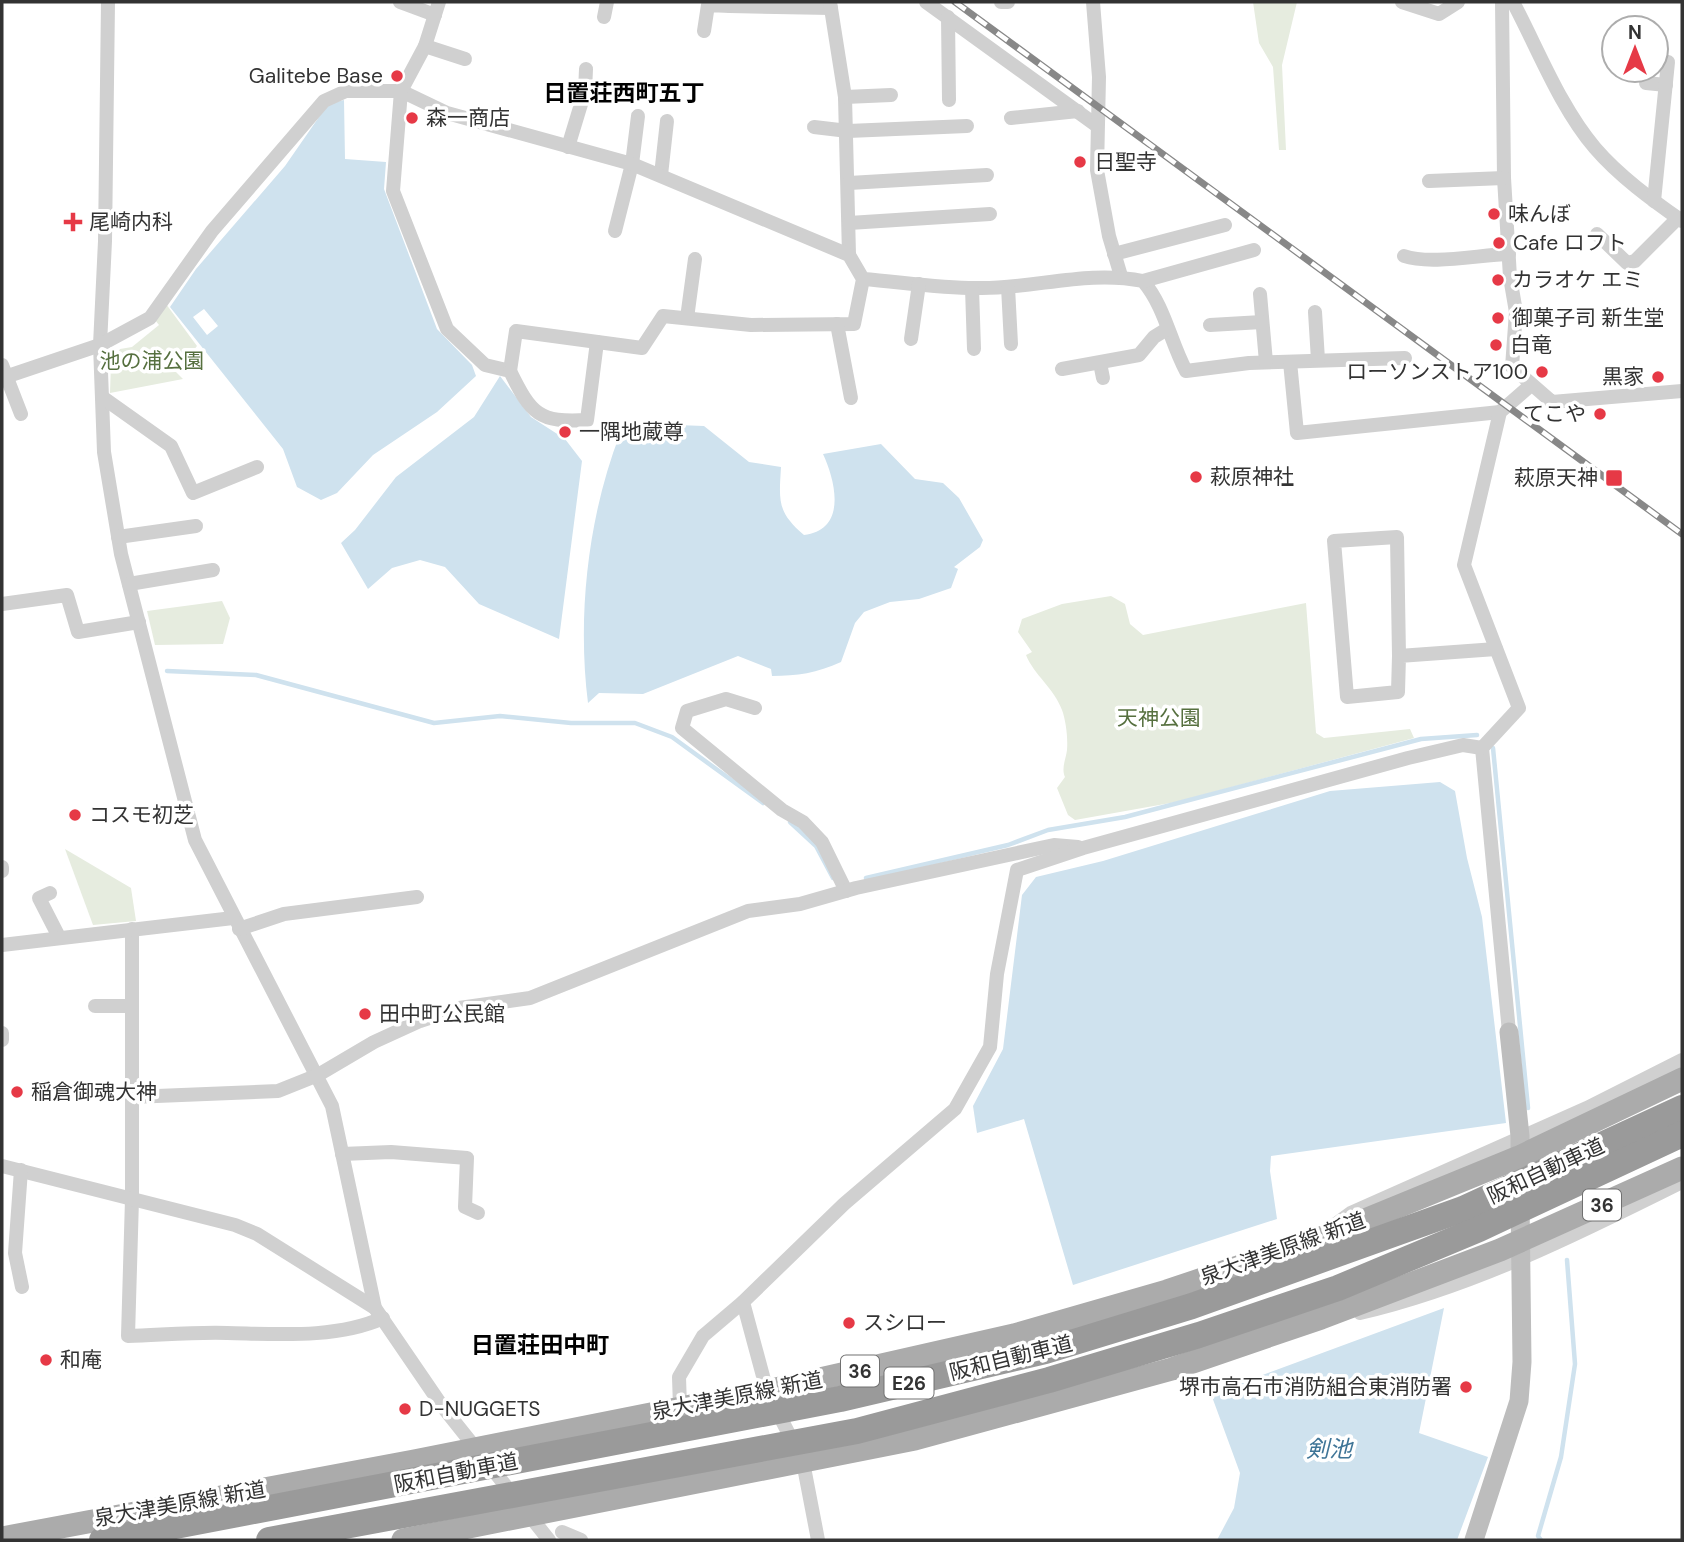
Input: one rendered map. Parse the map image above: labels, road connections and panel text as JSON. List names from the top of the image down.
{
  "streets": {
    "highway": ["阪和自動車道", "E26"],
    "main road": ["36", "泉大津美原線 新道"]
  },
  "districts": ["日置荘西町五丁", "日置荘田中町"],
  "water": ["剣池"],
  "parks": ["池の浦公園", "天神公園"],
  "places": {
    "other": [
      "Galitebe Base",
      "森一商店",
      "日聖寺",
      "味んぼ",
      "Cafe ロフト",
      "カラオケ エミ",
      "御菓子司 新生堂",
      "白竜",
      "ローソンストア100",
      "黒家",
      "てこや",
      "一隅地蔵尊",
      "萩原神社",
      "コスモ初芝",
      "田中町公民館",
      "稲倉御魂大神",
      "スシロー",
      "和庵",
      "堺市高石市消防組合東消防署",
      "D-NUGGETS"
    ],
    "health": ["尾崎内科"],
    "transit": ["萩原天神"]
  },
  "north": "top"
}
